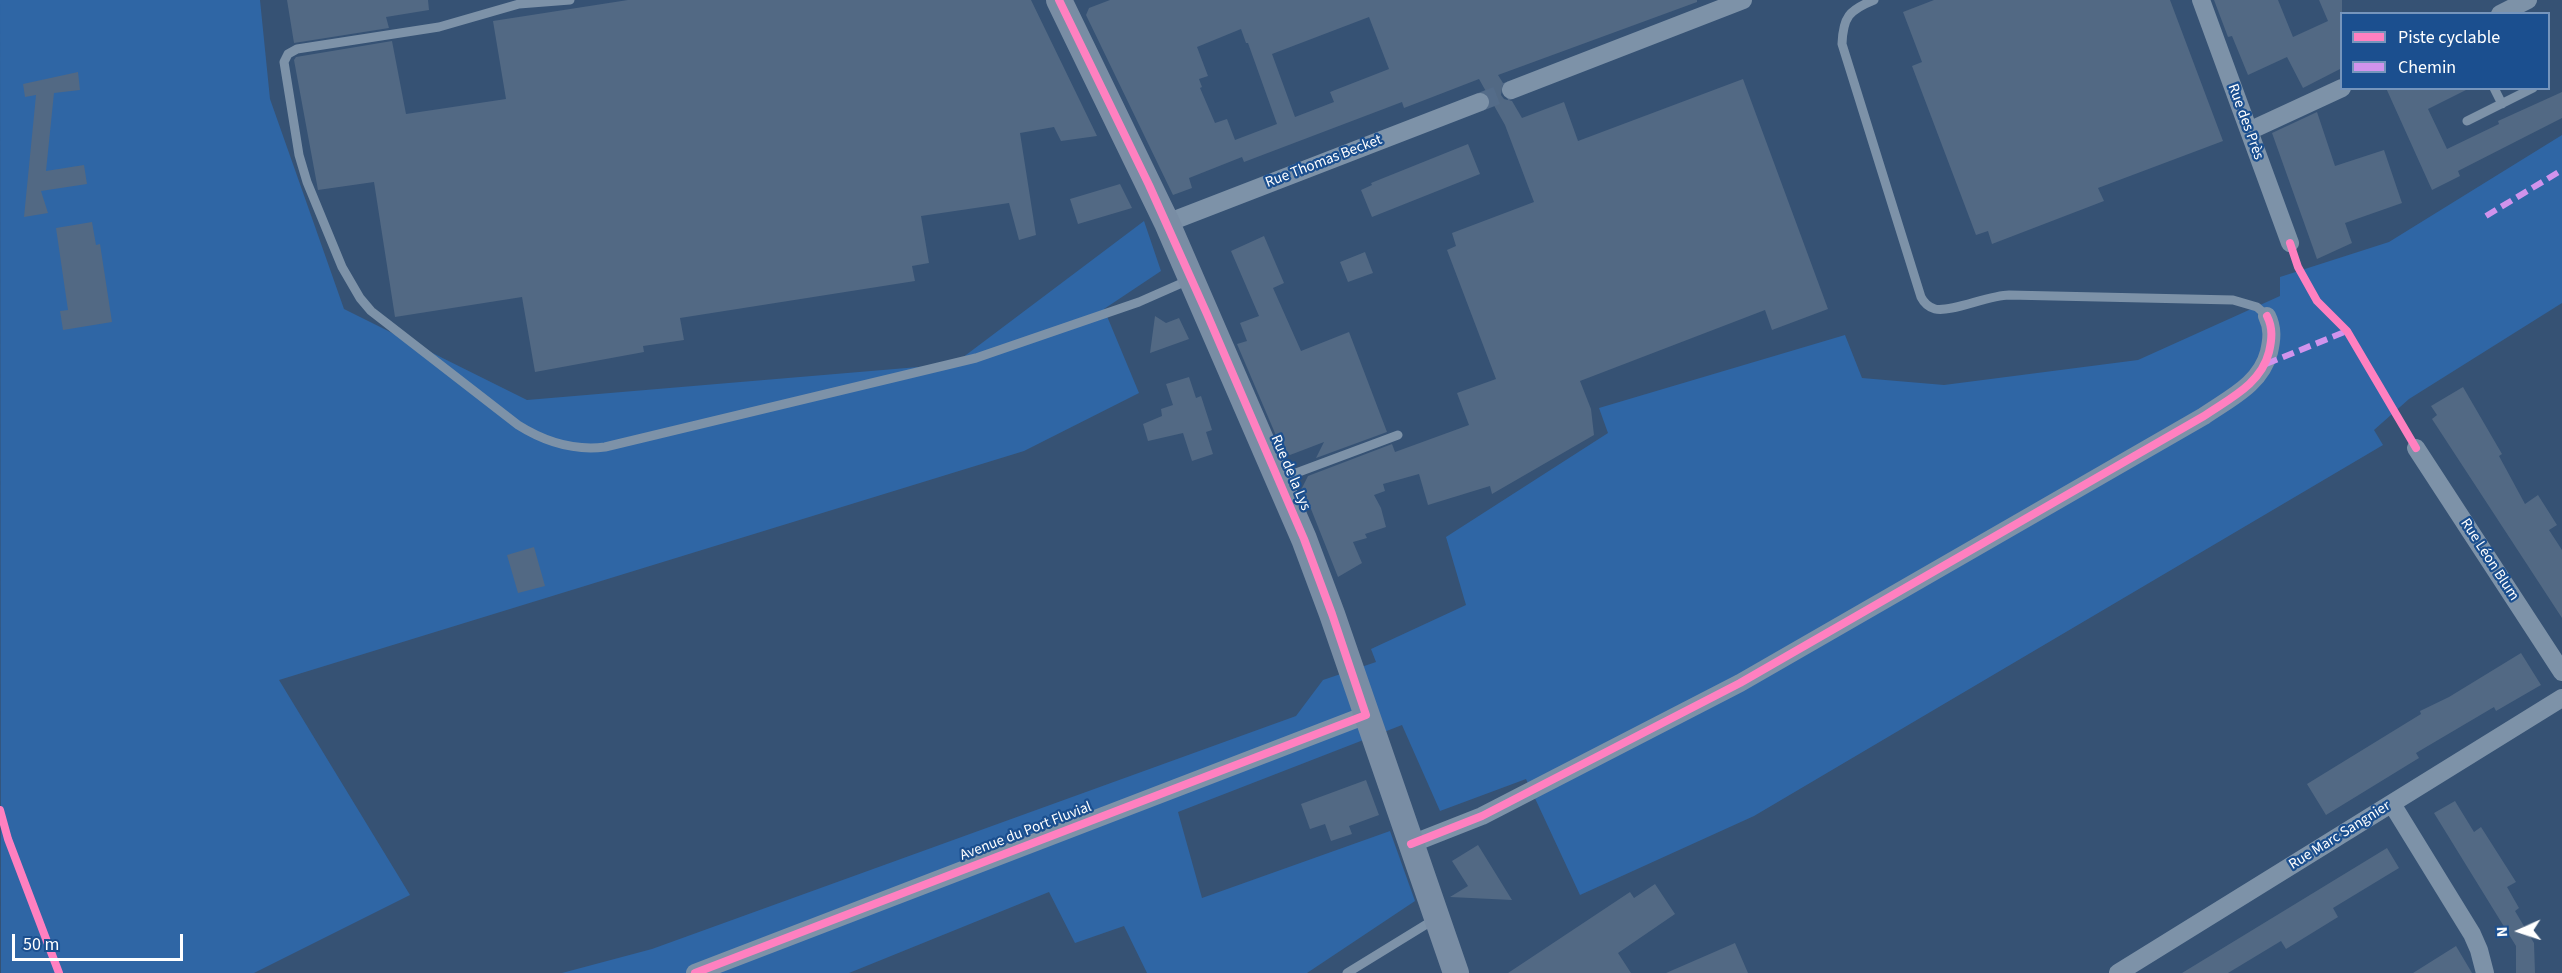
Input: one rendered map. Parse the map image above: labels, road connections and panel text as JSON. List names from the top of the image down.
{
  "streets": {
    "main road": ["Rue de la Lys"],
    "street": [
      "Rue des Près",
      "Rue Thomas Becket",
      "Rue Léon Blum",
      "Avenue du Port Fluvial",
      "Rue Marc Sangnier"
    ]
  },
  "crossings": [
    ["Rue Thomas Becket", "Rue de la Lys"],
    ["Rue de la Lys", "Avenue du Port Fluvial"]
  ],
  "legend": ["Piste cyclable", "Chemin"],
  "scale_bar": "50 m",
  "north": "left"
}
